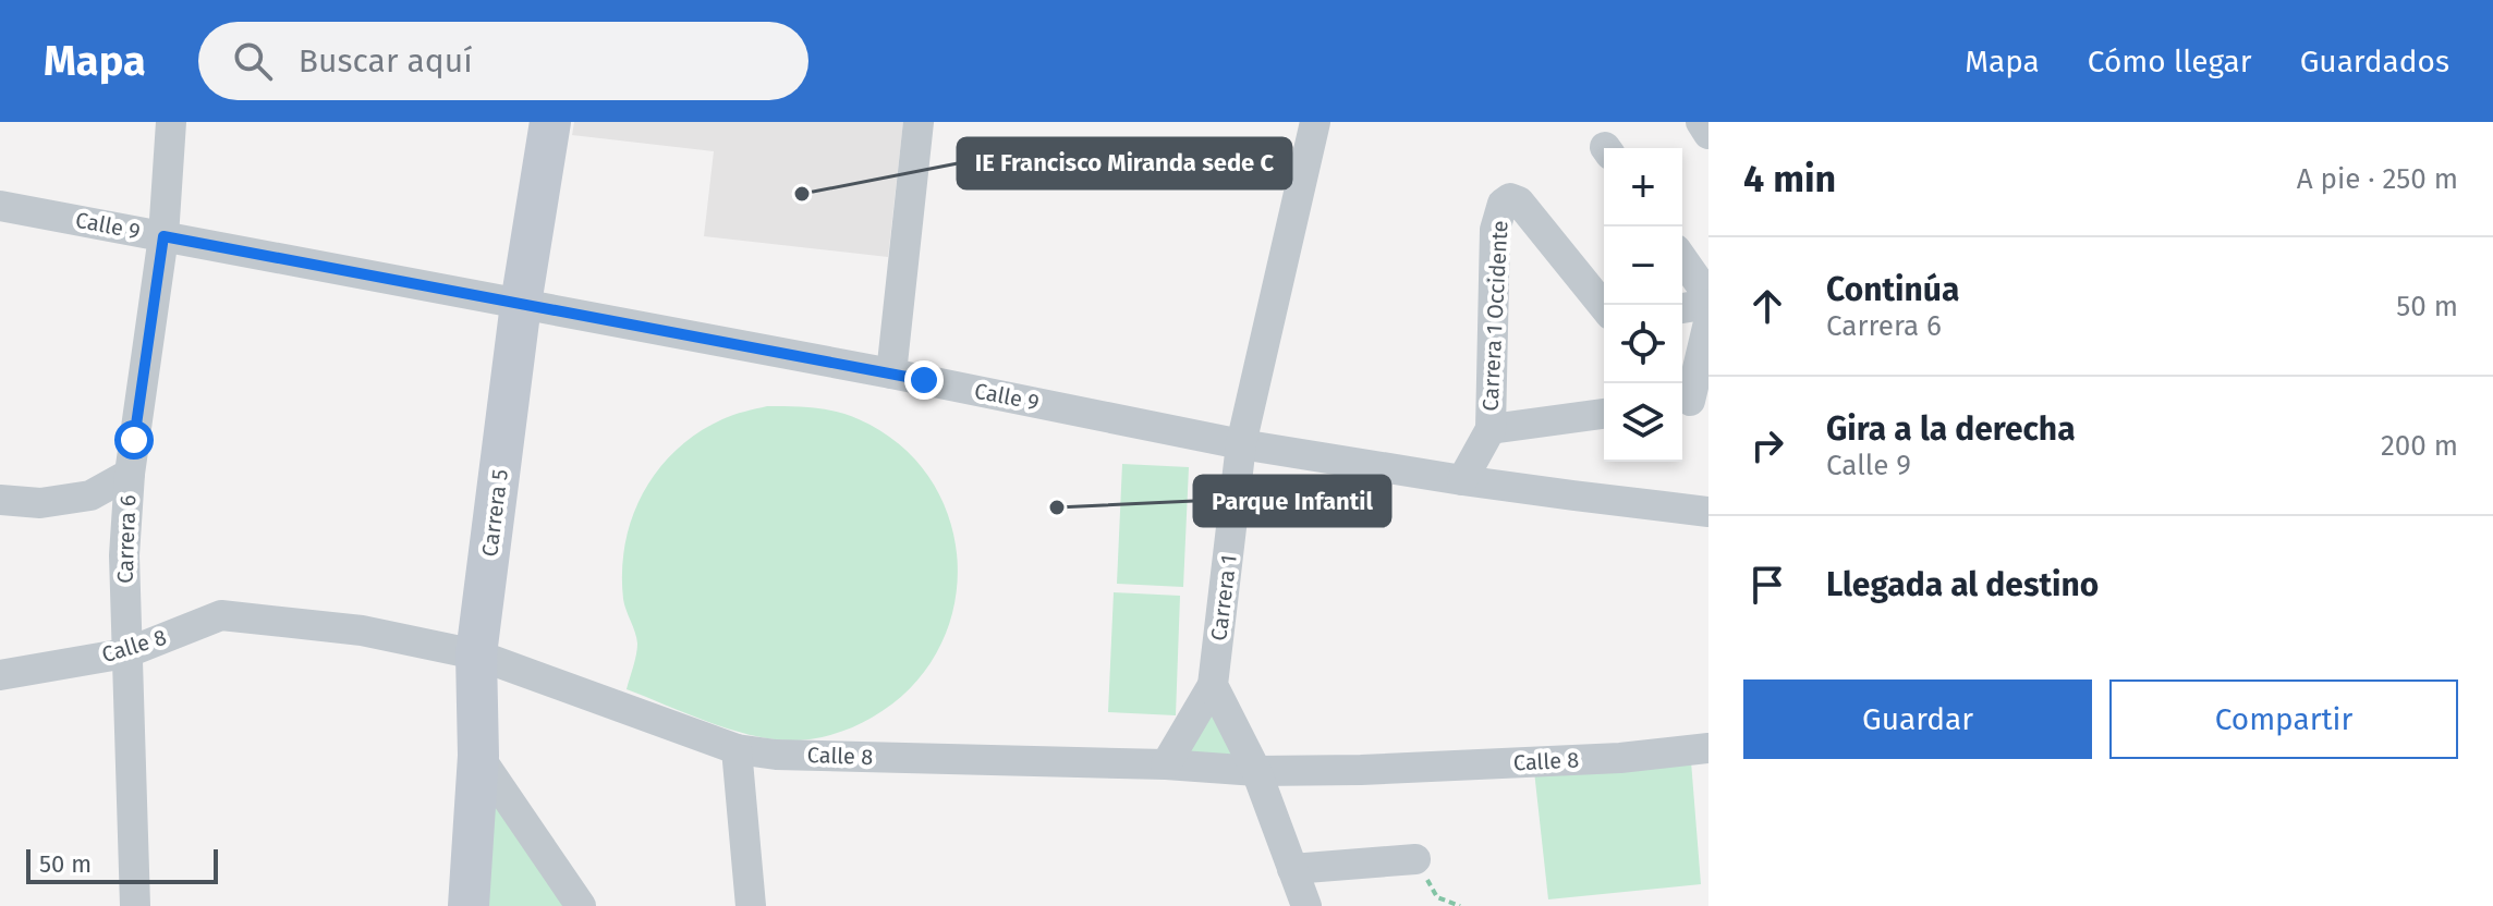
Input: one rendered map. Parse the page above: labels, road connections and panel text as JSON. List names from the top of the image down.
{
  "streets": {
    "street": [
      "Calle 9",
      "Carrera 1 Occidente",
      "Carrera 5",
      "Carrera 6",
      "Carrera 1",
      "Calle 8"
    ]
  },
  "crossings": [
    ["Calle 9", "Carrera 1 Occidente"],
    ["Calle 9", "Carrera 5"],
    ["Calle 9", "Carrera 6"],
    ["Calle 9", "Carrera 1"],
    ["Carrera 5", "Calle 8"],
    ["Carrera 6", "Calle 8"]
  ],
  "places": ["IE Francisco Miranda sede C", "Parque Infantil"],
  "scale_bar": "50 m",
  "page": {
    "header": "Mapa",
    "search": "Buscar aquí",
    "nav": ["Mapa", "Cómo llegar", "Guardados"],
    "heading": ["4 min", "A pie · 250 m"],
    "map_buttons": ["+", "−"],
    "list": [
      ["Continúa", "Carrera 6", "50 m"],
      ["Gira a la derecha", "Calle 9", "200 m"],
      "Llegada al destino"
    ],
    "buttons": ["Guardar", "Compartir"],
    "scale": "50 m"
  }
}
